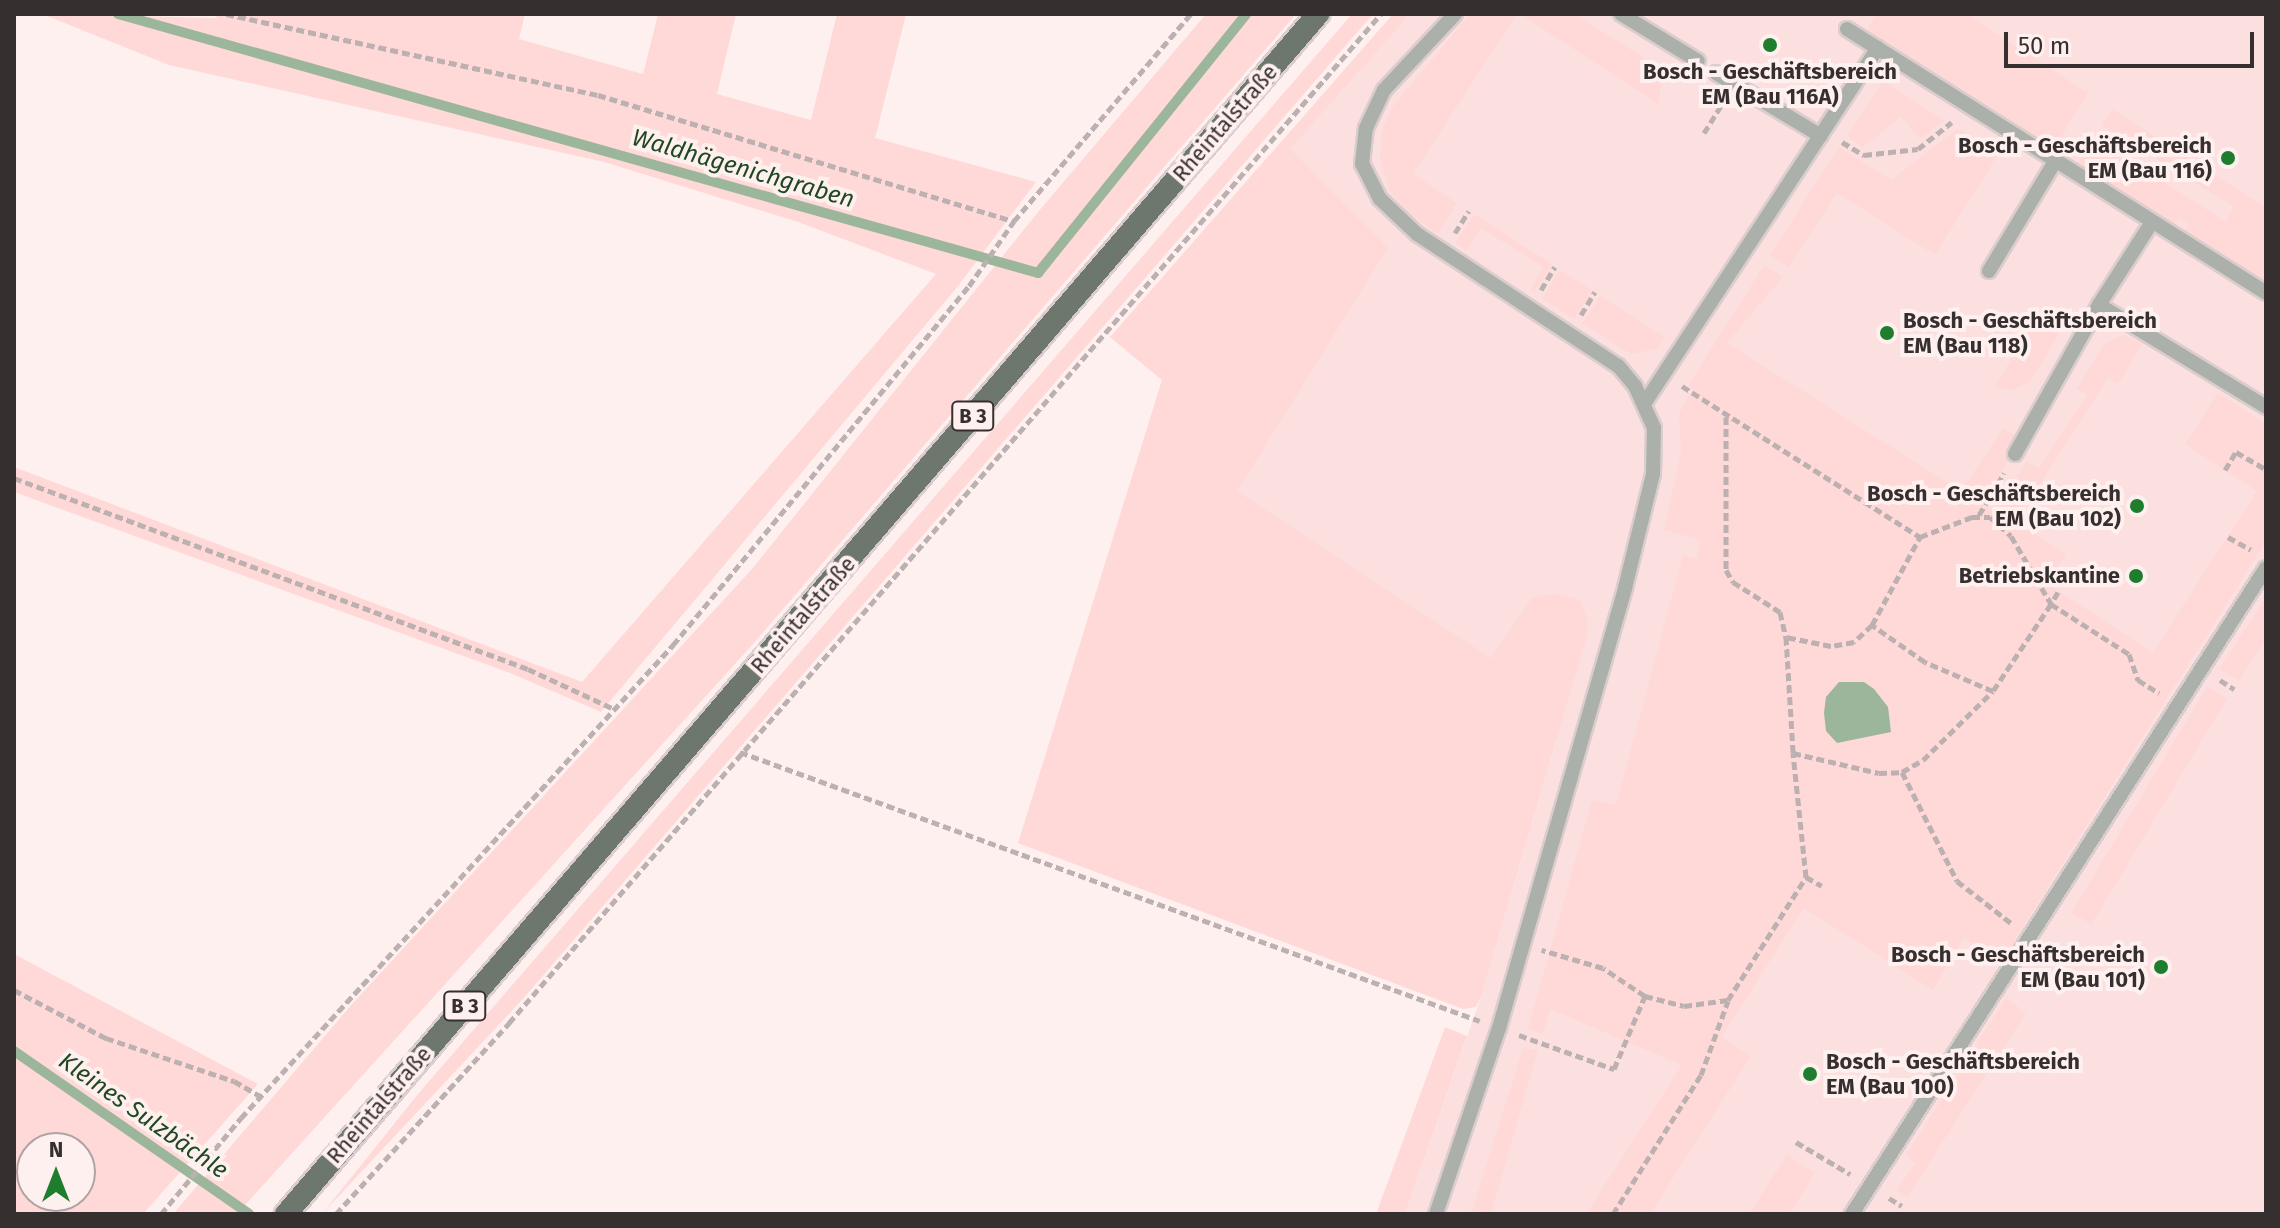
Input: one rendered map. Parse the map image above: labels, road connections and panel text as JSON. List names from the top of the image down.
{
  "streets": {
    "main road": ["Rheintalstraße", "B 3"]
  },
  "water": ["Waldhägenichgraben", "Kleines Sulzbächle"],
  "places": [
    "Bosch - Geschäftsbereich EM (Bau 116A)",
    "Bosch - Geschäftsbereich EM (Bau 116)",
    "Bosch - Geschäftsbereich EM (Bau 118)",
    "Bosch - Geschäftsbereich EM (Bau 102)",
    "Betriebskantine",
    "Bosch - Geschäftsbereich EM (Bau 101)",
    "Bosch - Geschäftsbereich EM (Bau 100)"
  ],
  "scale_bar": "50 m",
  "north": "top"
}
